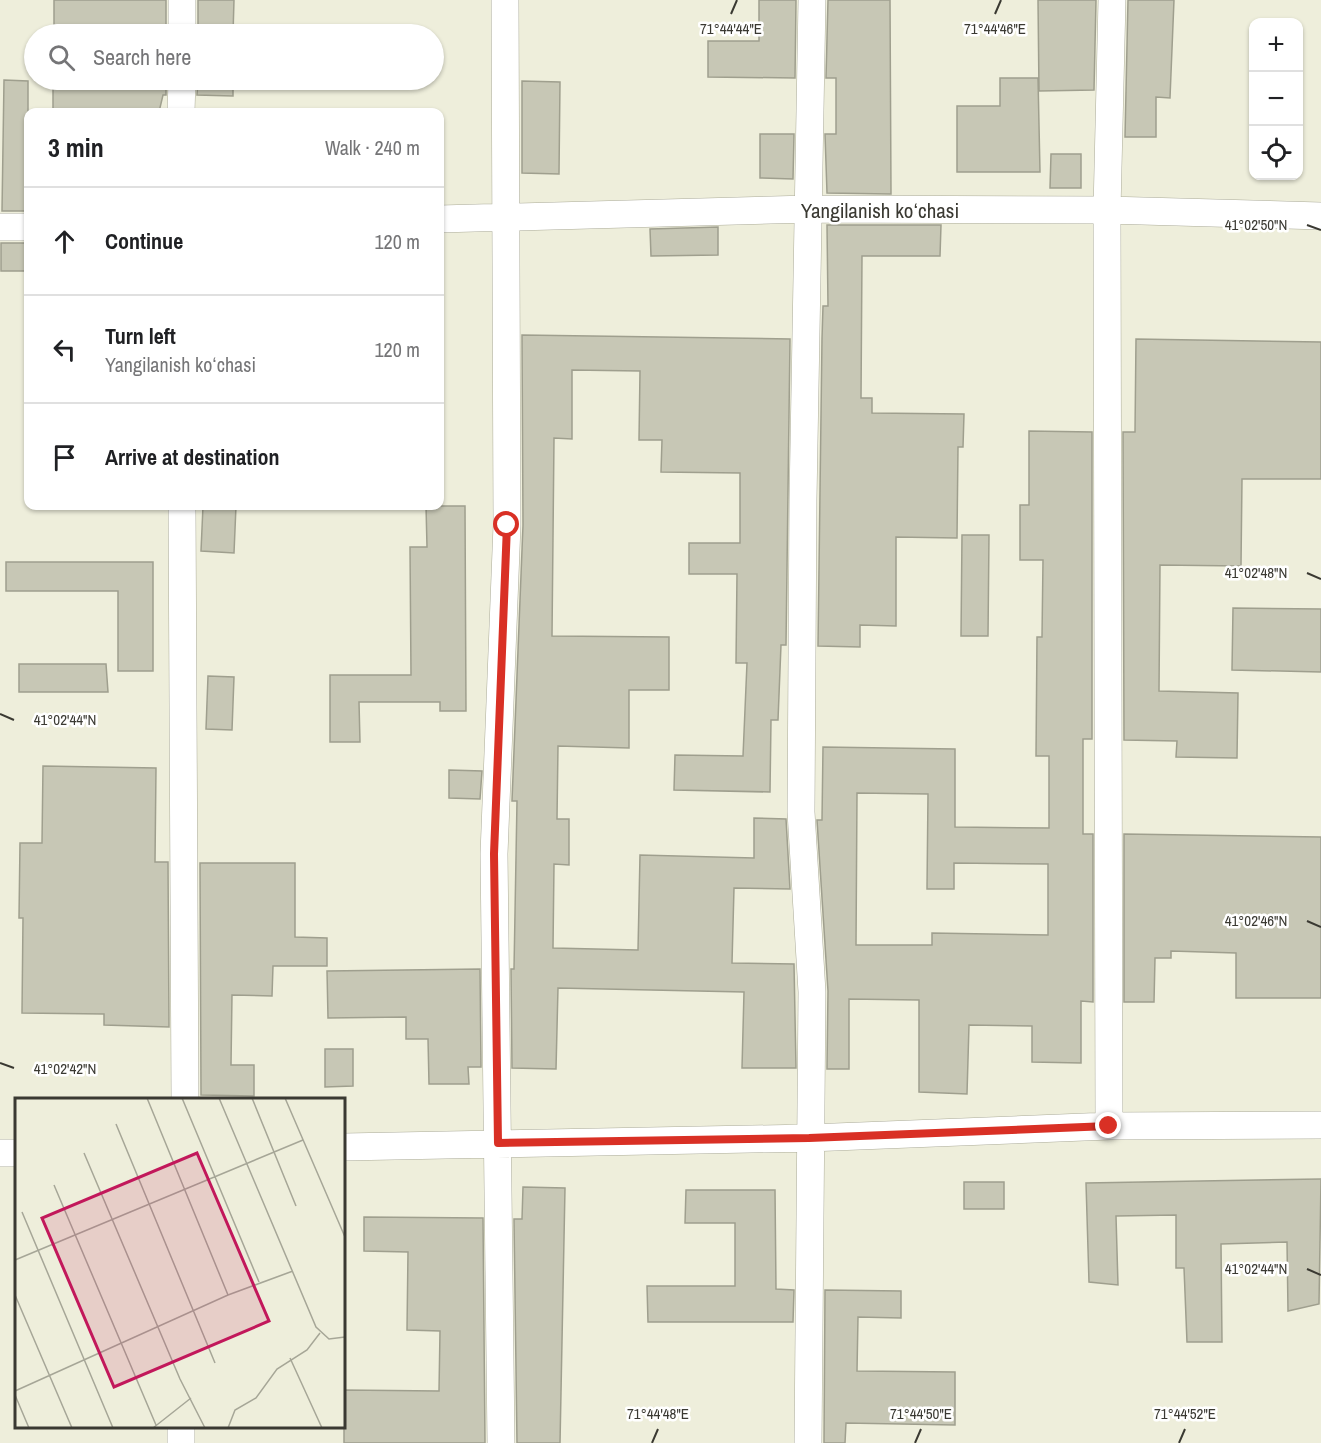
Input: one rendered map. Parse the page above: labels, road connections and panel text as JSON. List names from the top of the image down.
{
  "streets": {
    "street": ["Yangilanish koʻchasi"]
  },
  "page": {
    "map_buttons": ["+", "−"],
    "search": "Search here",
    "heading": ["3 min", "Walk · 240 m"],
    "list": [
      ["Continue", "120 m"],
      ["Turn left", "Yangilanish koʻchasi", "120 m"],
      "Arrive at destination"
    ]
  },
  "coordinates": [
    "71°44'44\"E",
    "71°44'46\"E",
    "41°02'50\"N",
    "41°02'48\"N",
    "41°02'44\"N",
    "41°02'46\"N",
    "41°02'42\"N",
    "71°44'48\"E",
    "71°44'50\"E",
    "71°44'52\"E"
  ]
}
